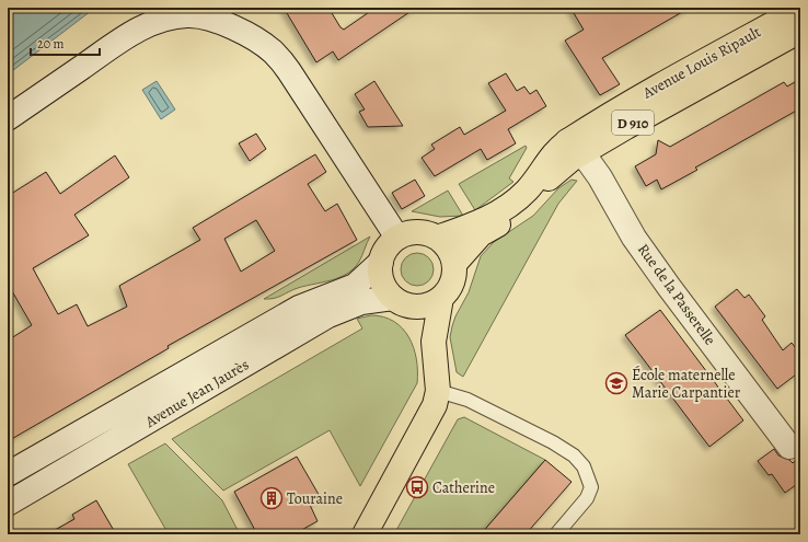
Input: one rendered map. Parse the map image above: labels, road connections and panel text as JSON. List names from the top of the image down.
{
  "streets": {
    "main road": ["Avenue Louis Ripault", "D 910"],
    "street": ["Rue de la Passerelle", "Avenue Jean Jaurès"]
  },
  "crossings": [
    ["Avenue Louis Ripault", "Rue de la Passerelle"],
    ["Avenue Louis Ripault", "Avenue Jean Jaurès"]
  ],
  "places": {
    "school or university": ["École maternelle Marie Carpantier"],
    "bus stop": ["Catherine"],
    "building": ["Touraine"]
  },
  "scale_bar": "20 m"
}
